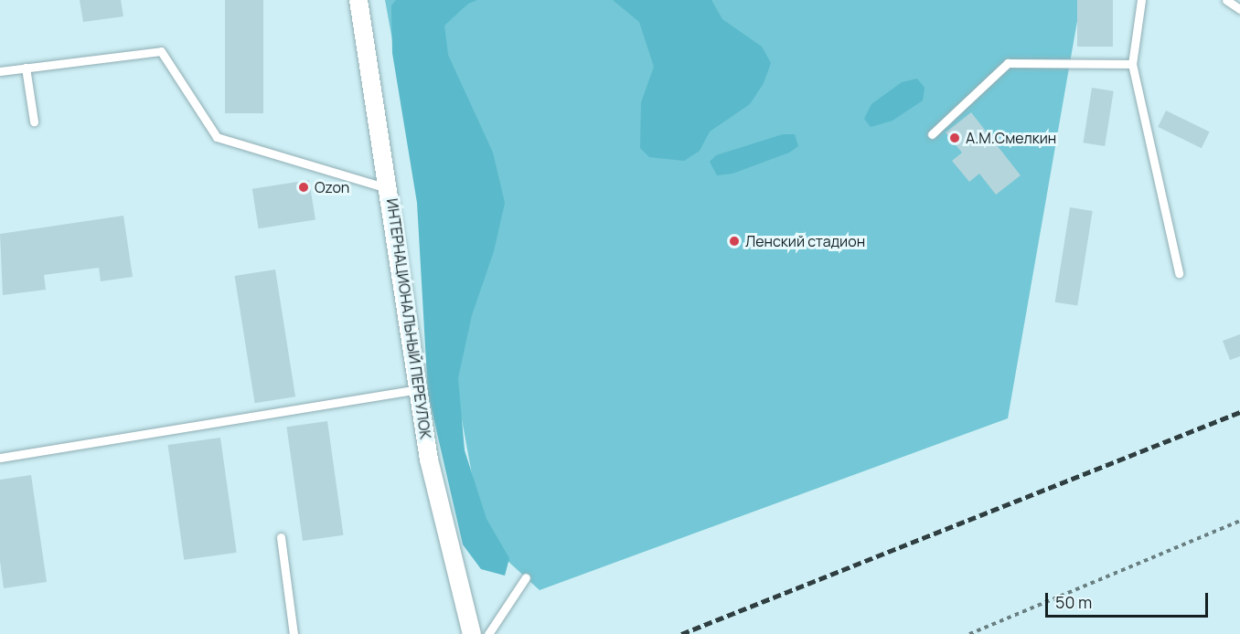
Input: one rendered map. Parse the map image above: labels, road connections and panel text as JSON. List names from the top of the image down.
{
  "streets": {
    "street": ["ИНТЕРНАЦИОНАЛЬНЫЙ ПЕРЕУЛОК"]
  },
  "places": ["А.М.Смелкин", "Ozon", "Ленский стадион"],
  "scale_bar": "50 m"
}
